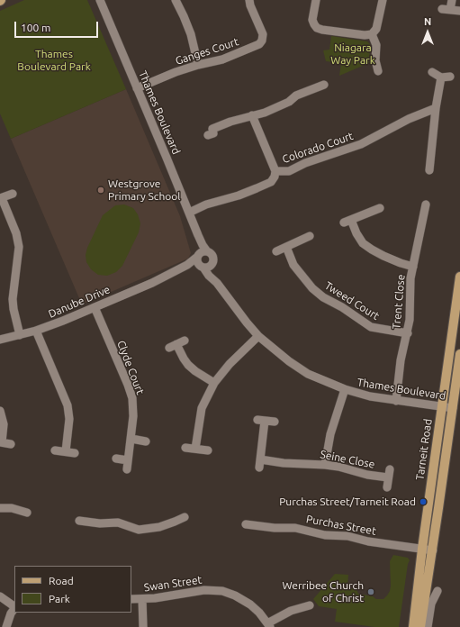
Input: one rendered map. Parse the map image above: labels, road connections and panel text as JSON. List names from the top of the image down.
{
  "streets": {
    "main road": ["Tarneit Road"],
    "street": [
      "Ganges Court",
      "Thames Boulevard",
      "Colorado Court",
      "Tweed Court",
      "Danube Drive",
      "Trent Close",
      "Clyde Court",
      "Seine Close",
      "Purchas Street",
      "Swan Street"
    ]
  },
  "crossings": [
    ["Ganges Court", "Thames Boulevard"],
    ["Thames Boulevard", "Colorado Court"],
    ["Thames Boulevard", "Danube Drive"],
    ["Thames Boulevard", "Trent Close"],
    ["Thames Boulevard", "Tarneit Road"],
    ["Tweed Court", "Trent Close"],
    ["Danube Drive", "Clyde Court"],
    ["Tarneit Road", "Purchas Street"]
  ],
  "parks": ["Niagara Way Park", "Thames Boulevard Park"],
  "places": ["Westgrove Primary School", "Purchas Street/Tarneit Road", "Werribee Church of Christ"],
  "legend": ["Road", "Park"],
  "scale_bar": "100 m",
  "north": "top"
}
